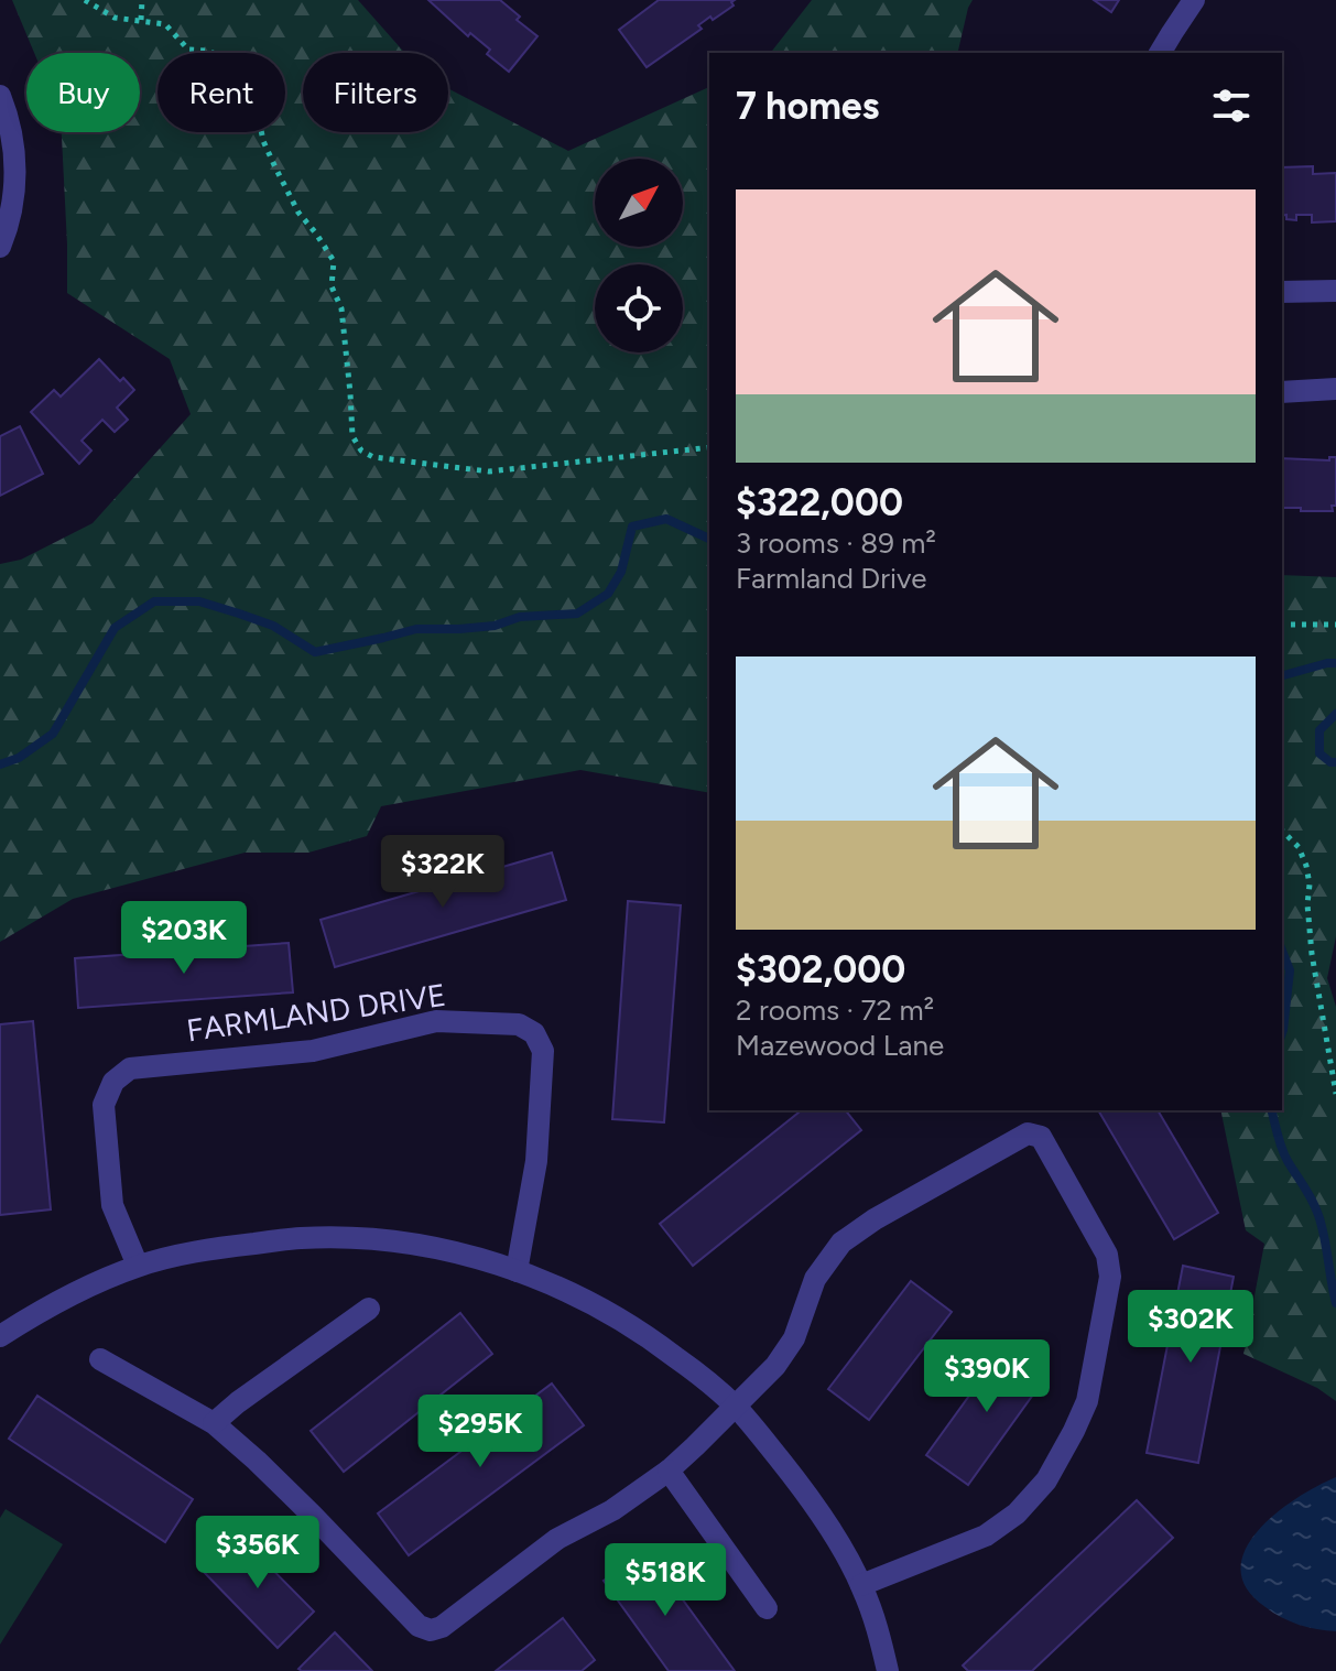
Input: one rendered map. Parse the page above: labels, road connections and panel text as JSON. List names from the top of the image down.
{
  "streets": {
    "street": ["FARMLAND DRIVE"]
  },
  "north": "top right",
  "page": {
    "chip": ["Buy", "Rent", "Filters"],
    "heading": "7 homes",
    "list": [
      {
        "name": "$322,000",
        "note": "3 rooms · 89 m² · Farmland Drive"
      },
      {
        "name": "$302,000",
        "note": "2 rooms · 72 m² · Mazewood Lane"
      }
    ],
    "price": [
      "$322K",
      "$203K",
      "$302K",
      "$390K",
      "$295K",
      "$356K",
      "$518K"
    ]
  }
}
